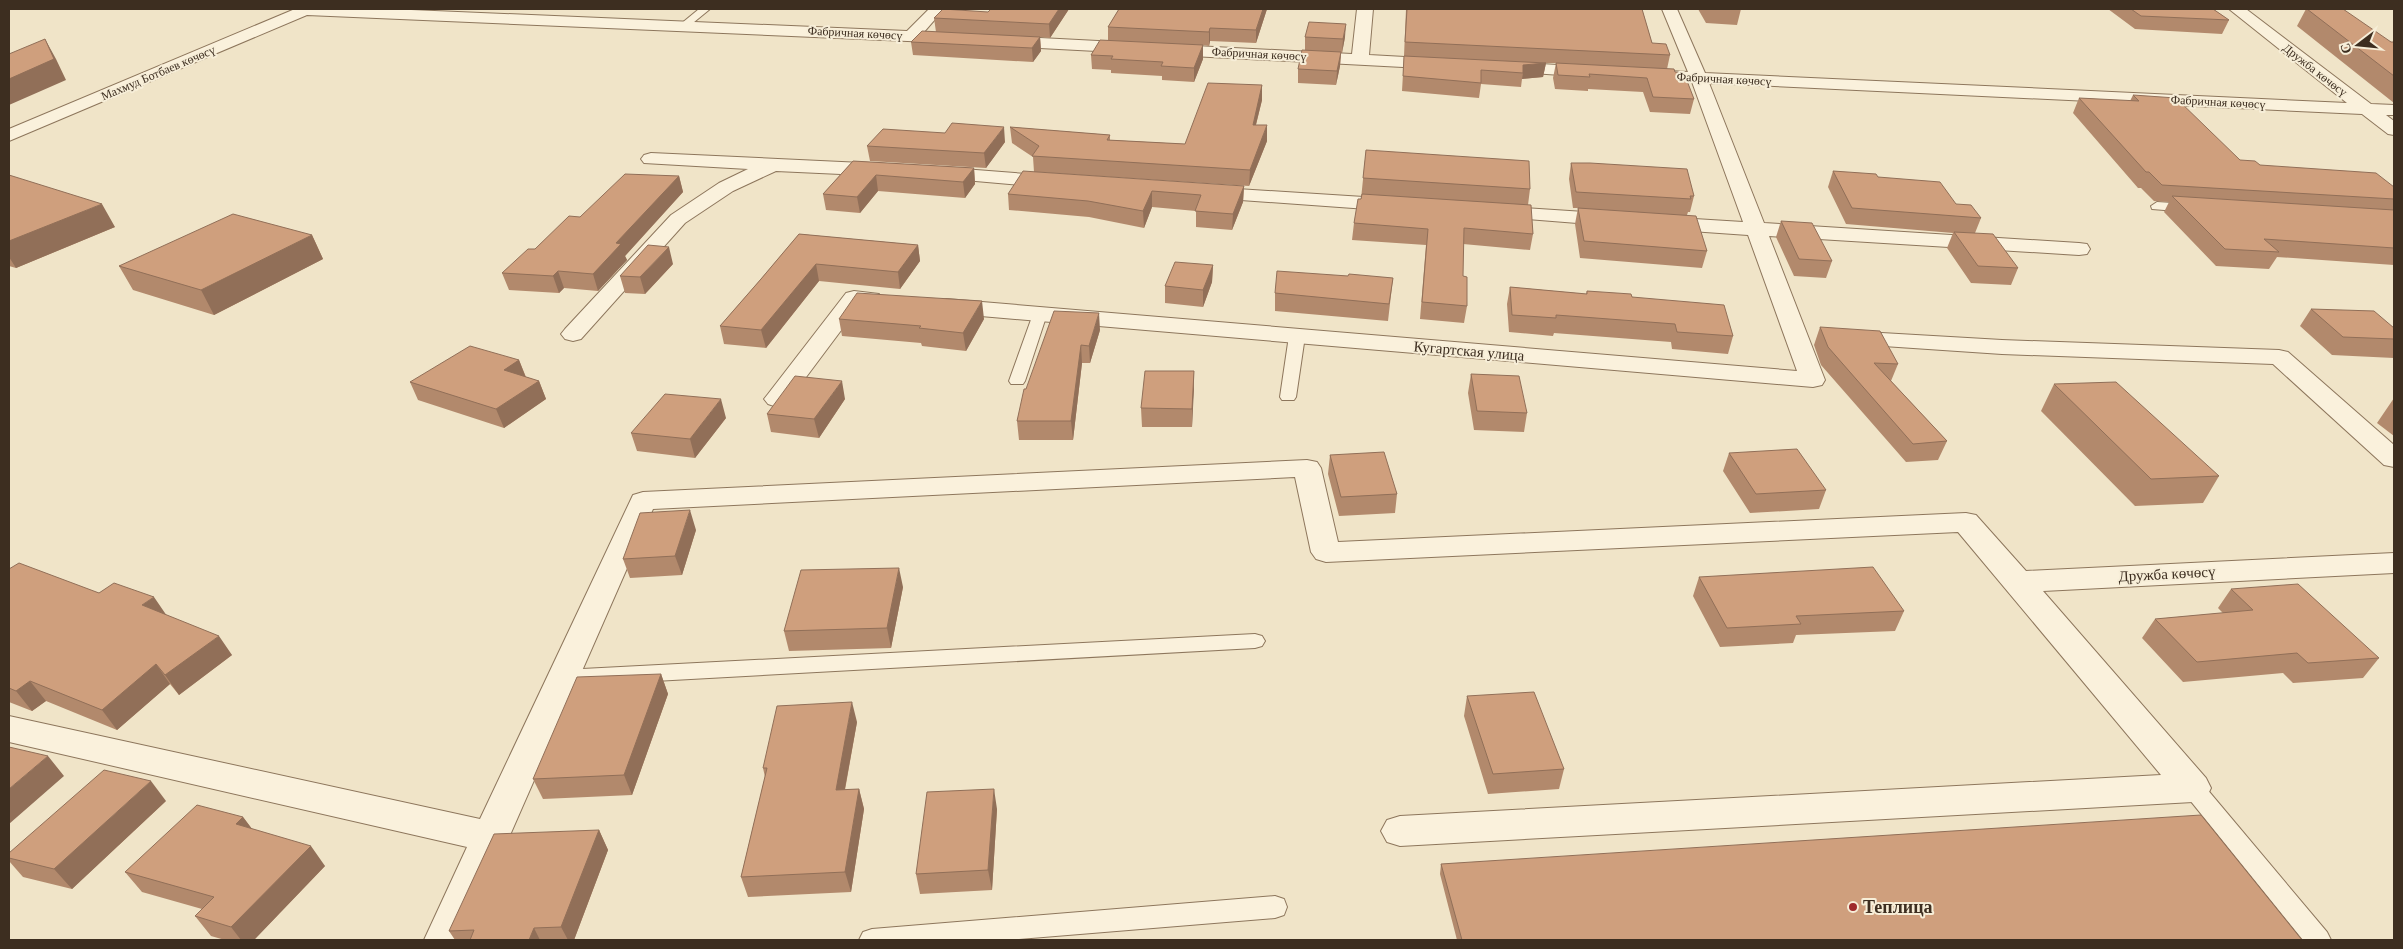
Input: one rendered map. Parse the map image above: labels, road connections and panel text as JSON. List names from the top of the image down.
{
  "streets": {
    "street": [
      "Фабричная көчөсү",
      "Дружба көчөсү",
      "Махмуд Ботбаев көчөсү",
      "Кугартская улица"
    ]
  },
  "crossings": [
    ["Фабричная көчөсү", "Дружба көчөсү"],
    ["Фабричная көчөсү", "Махмуд Ботбаев көчөсү"],
    ["Фабричная көчөсү", "Кугартская улица"]
  ],
  "places": ["Теплица"],
  "north": "left"
}
